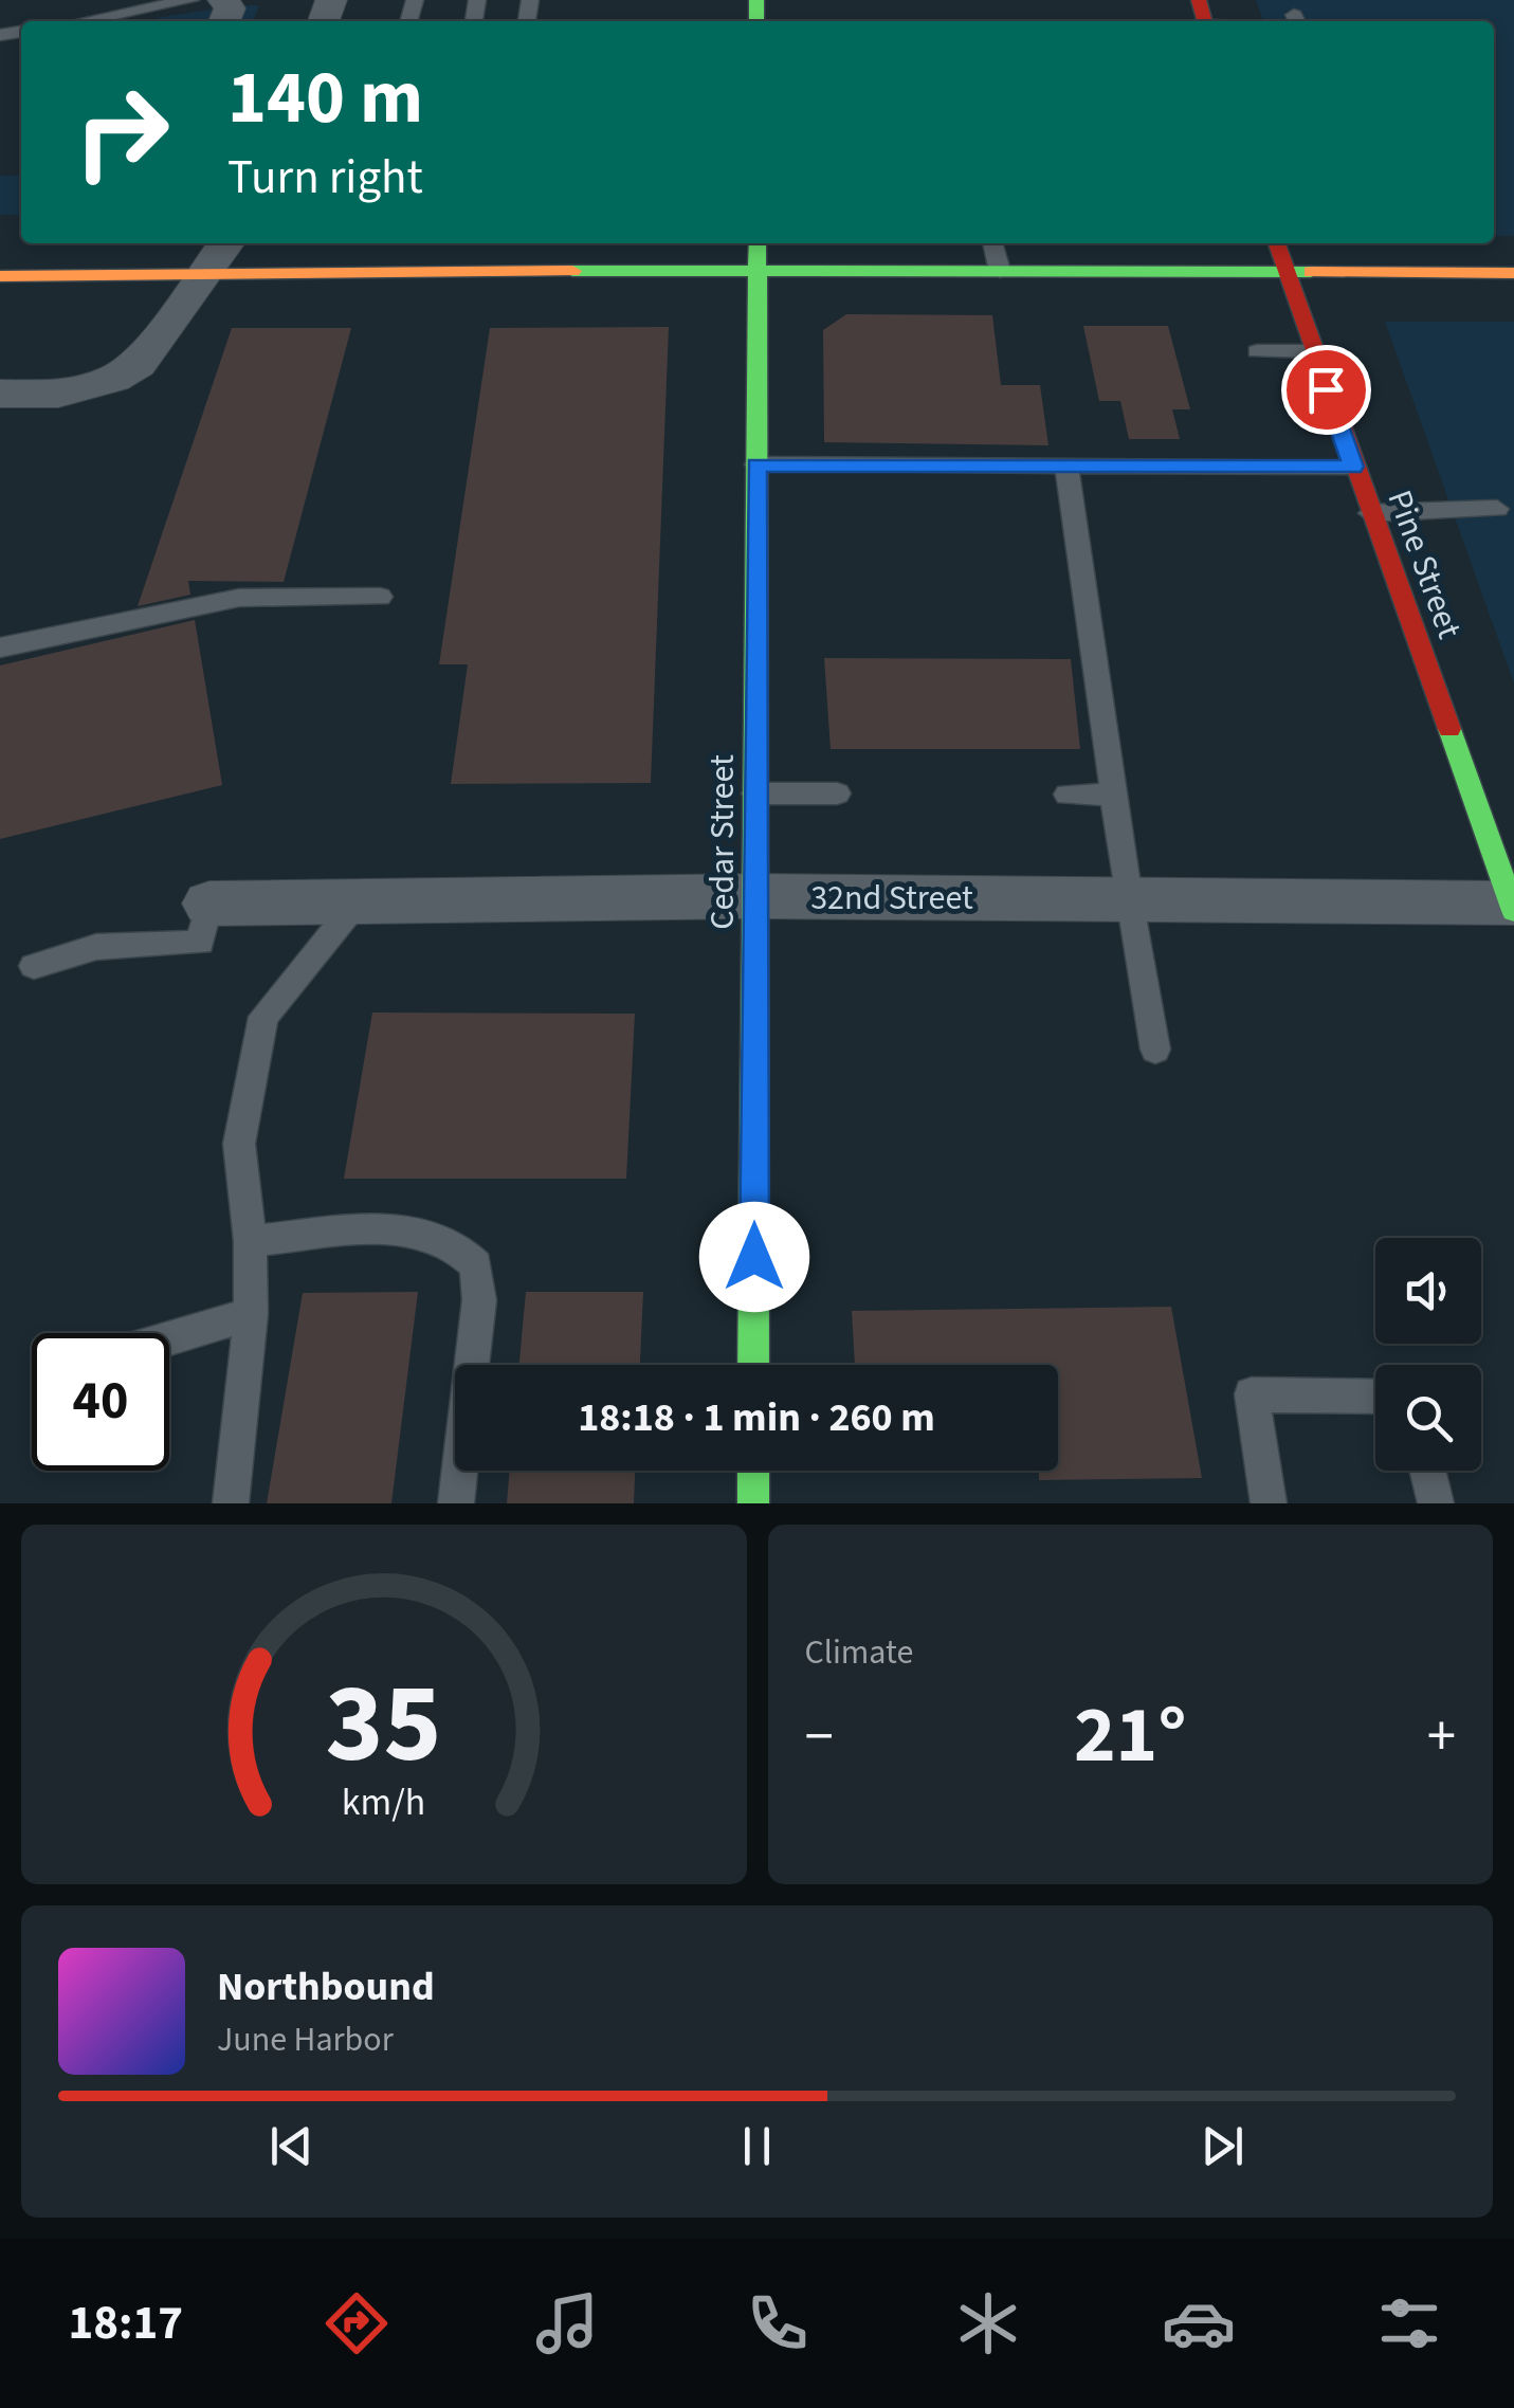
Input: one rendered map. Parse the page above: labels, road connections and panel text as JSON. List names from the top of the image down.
{
  "streets": {
    "street": ["Pine Street", "Cedar Street", "32nd Street"]
  },
  "crossings": [
    ["Pine Street", "32nd Street"],
    ["Cedar Street", "32nd Street"]
  ],
  "page": {
    "turn": ["140 m", "Turn right"],
    "limit": "40",
    "trip": "18:18 · 1 min · 260 m",
    "tile": "Climate",
    "heat": ["−", "21°", "+"],
    "song": ["Northbound", "June Harbor"],
    "tabs": "18:17",
    "gauge": ["35", "km/h"]
  }
}
